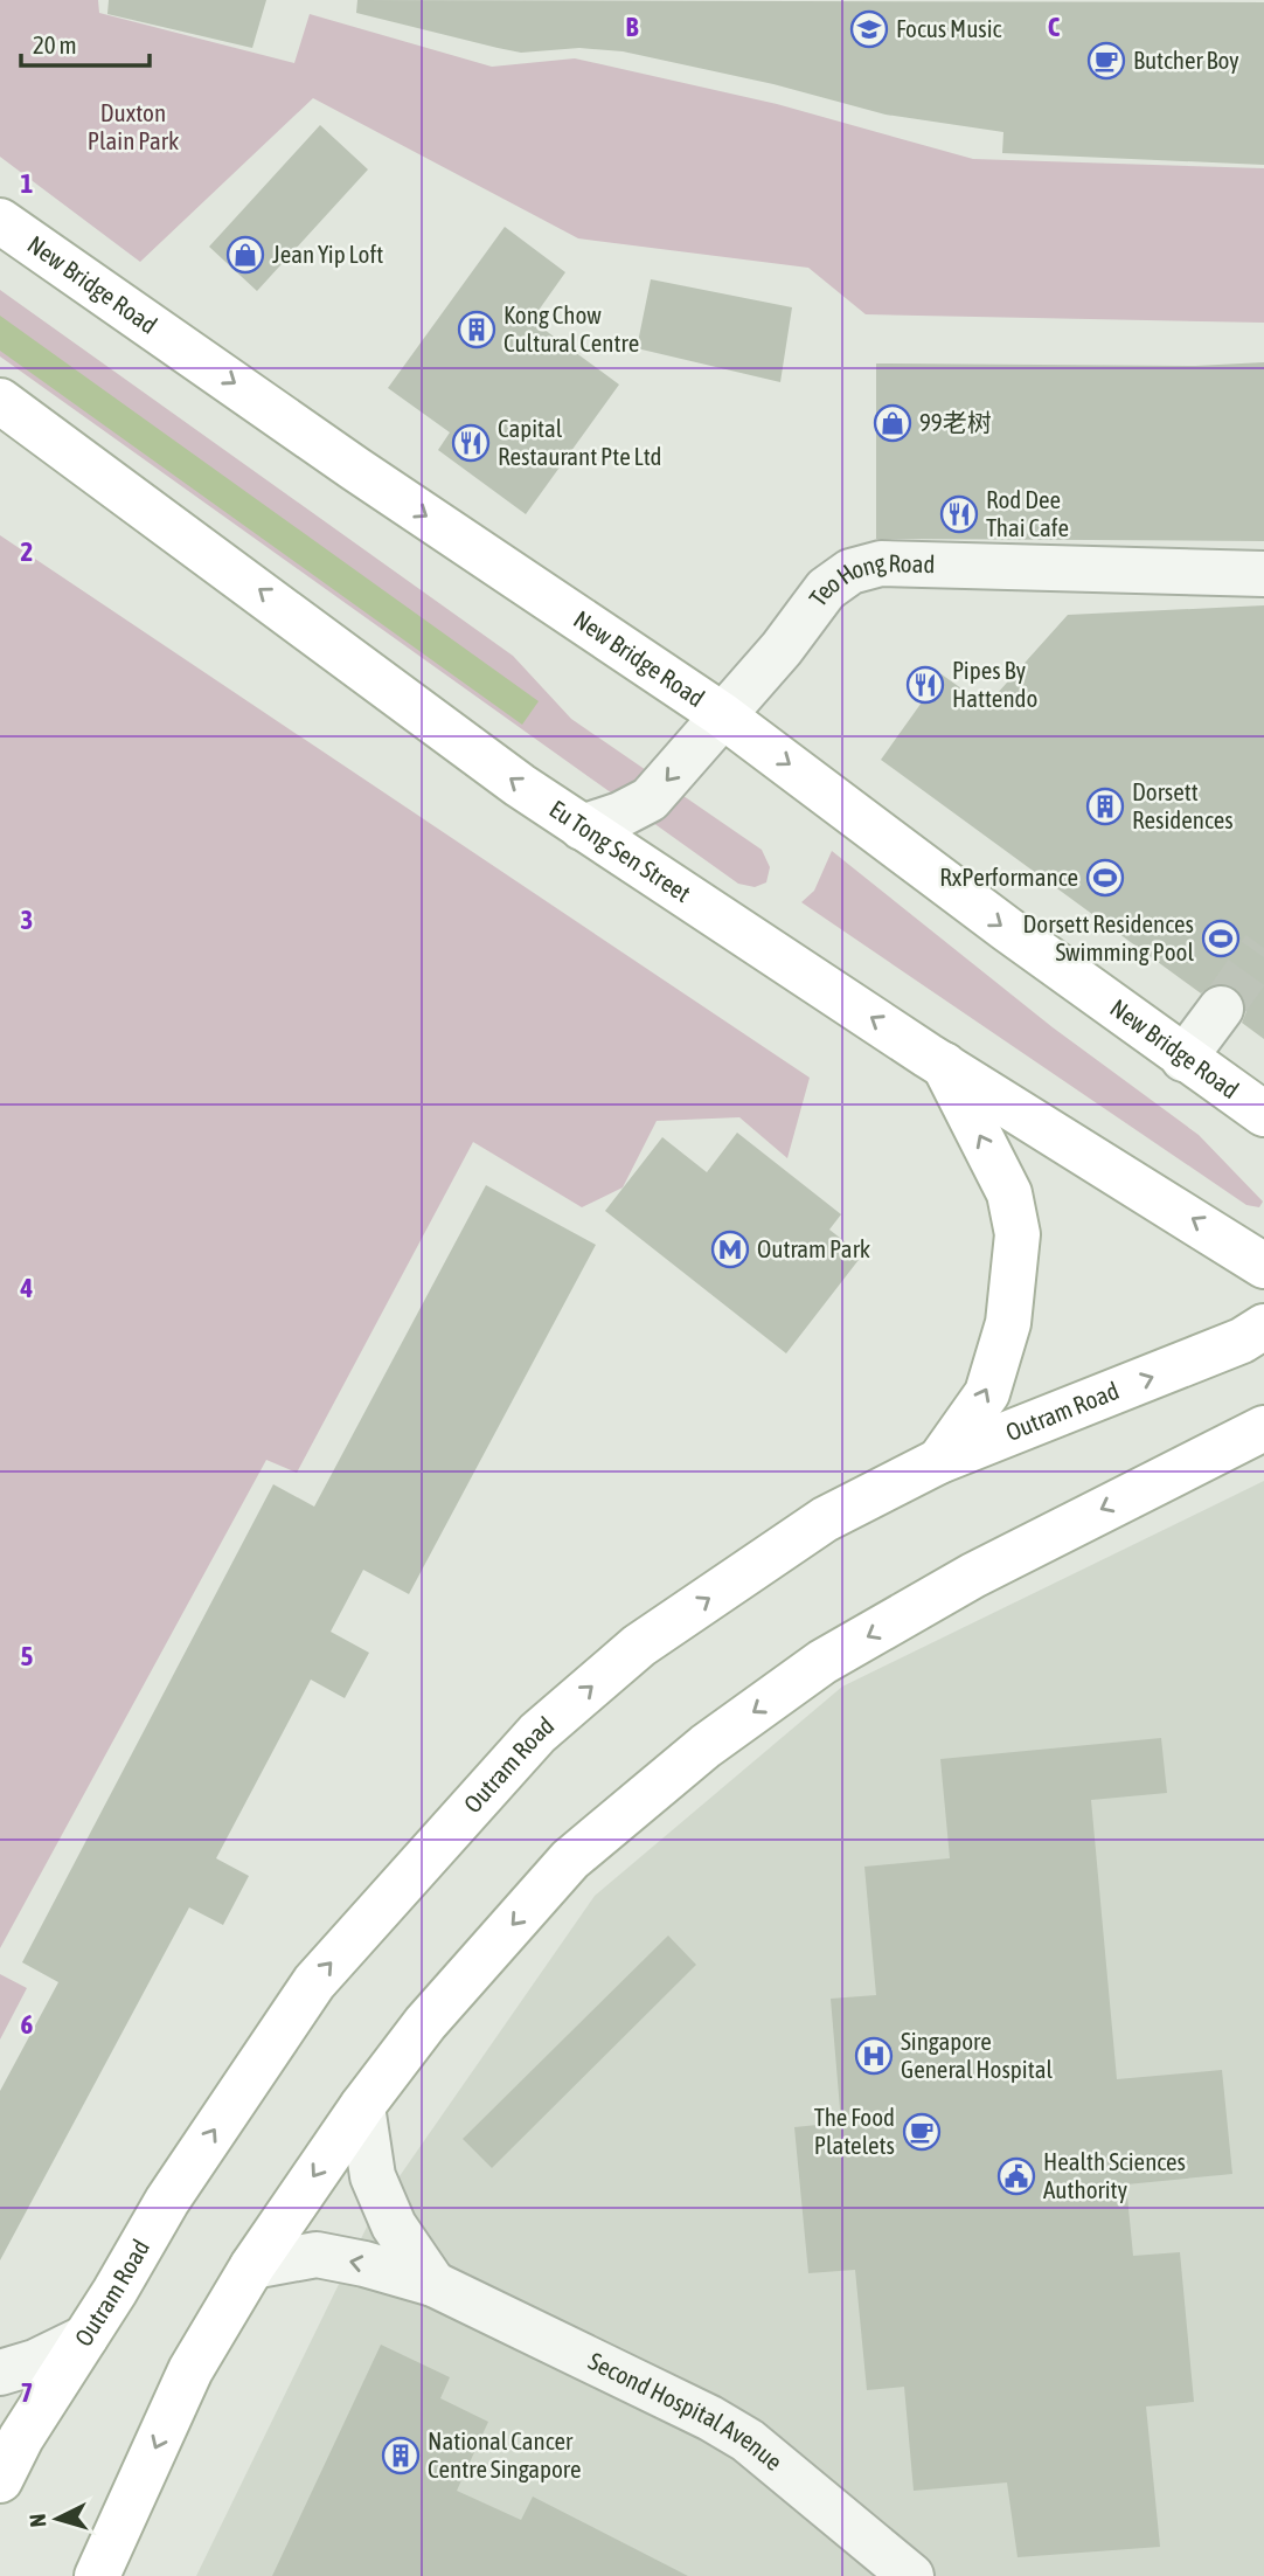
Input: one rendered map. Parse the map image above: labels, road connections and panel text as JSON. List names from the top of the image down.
{
  "streets": {
    "main road": ["New Bridge Road", "Eu Tong Sen Street", "Outram Road"],
    "street": ["Teo Hong Road", "Second Hospital Avenue"]
  },
  "crossings": [
    ["New Bridge Road", "Teo Hong Road"],
    ["Teo Hong Road", "Eu Tong Sen Street"]
  ],
  "one_way": ["New Bridge Road", "Eu Tong Sen Street"],
  "parks": ["Duxton Plain Park"],
  "places": {
    "school or university": ["Focus Music"],
    "cafe": ["Butcher Boy", "The Food Platelets"],
    "shop": ["Jean Yip Loft", "99老树"],
    "building": ["Kong Chow Cultural Centre", "Dorsett Residences", "National Cancer Centre Singapore"],
    "restaurant": ["Capital Restaurant Pte Ltd", "Rod Dee Thai Cafe", "Pipes By Hattendo"],
    "sports": ["RxPerformance", "Dorsett Residences Swimming Pool"],
    "metro station": ["Outram Park"],
    "hospital": ["Singapore General Hospital"],
    "public building": ["Health Sciences Authority"]
  },
  "scale_bar": "20 m",
  "north": "left",
  "grid": {
    "columns": ["B", "C"],
    "rows": [
      "1",
      "2",
      "3",
      "4",
      "5",
      "6",
      "7"
    ]
  }
}
